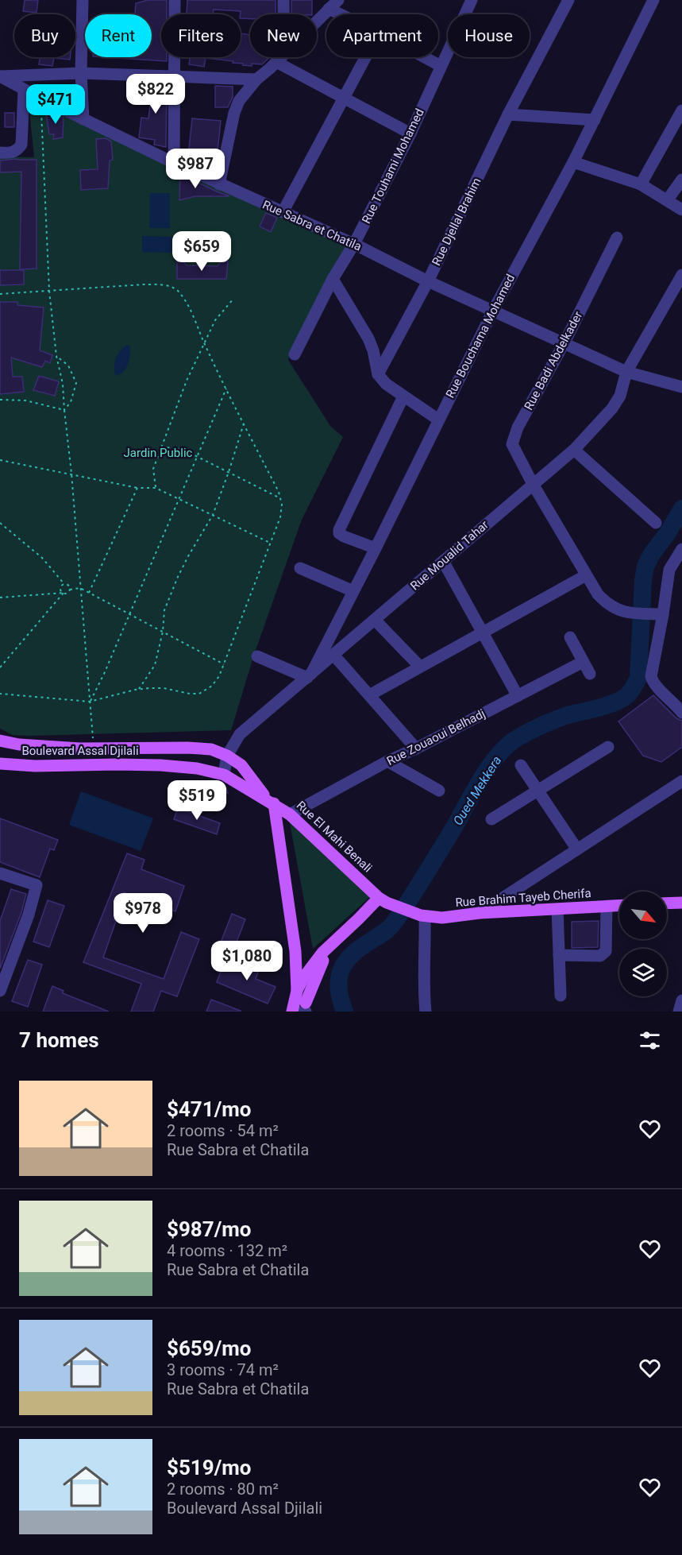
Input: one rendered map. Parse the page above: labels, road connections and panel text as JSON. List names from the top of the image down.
{
  "streets": {
    "main road": ["Boulevard Assal Djilali", "Rue El Mahi Benali", "Rue Brahim Tayeb Cherifa"],
    "street": [
      "Rue Touhami Mohamed",
      "Rue Djellal Brahim",
      "Rue Sabra et Chatila",
      "Rue Bouchama Mohamed",
      "Rue Badi Abdelkader",
      "Rue Moualid Tahar",
      "Rue Zouaoui Belhadj"
    ]
  },
  "crossings": [
    ["Rue Touhami Mohamed", "Rue Sabra et Chatila"],
    ["Rue Djellal Brahim", "Rue Sabra et Chatila"],
    ["Rue Sabra et Chatila", "Rue Bouchama Mohamed"],
    ["Rue Sabra et Chatila", "Rue Badi Abdelkader"],
    ["Rue Sabra et Chatila", "Rue Moualid Tahar"],
    ["Rue Bouchama Mohamed", "Rue Moualid Tahar"],
    ["Rue Badi Abdelkader", "Rue Moualid Tahar"],
    ["Rue Zouaoui Belhadj", "Rue El Mahi Benali"],
    ["Boulevard Assal Djilali", "Rue El Mahi Benali"],
    ["Rue El Mahi Benali", "Rue Brahim Tayeb Cherifa"]
  ],
  "water": ["Oued Mekkera"],
  "parks": ["Jardin Public"],
  "north": "bottom right",
  "page": {
    "chip": [
      "Buy",
      "Rent",
      "Filters",
      "New",
      "Apartment",
      "House"
    ],
    "price": [
      "$822",
      "$471",
      "$987",
      "$659",
      "$519",
      "$978",
      "$1,080"
    ],
    "heading": "7 homes",
    "list": [
      {
        "name": "$471/mo",
        "note": "2 rooms · 54 m² · Rue Sabra et Chatila"
      },
      {
        "name": "$987/mo",
        "note": "4 rooms · 132 m² · Rue Sabra et Chatila"
      },
      {
        "name": "$659/mo",
        "note": "3 rooms · 74 m² · Rue Sabra et Chatila"
      },
      {
        "name": "$519/mo",
        "note": "2 rooms · 80 m² · Boulevard Assal Djilali"
      }
    ]
  }
}
